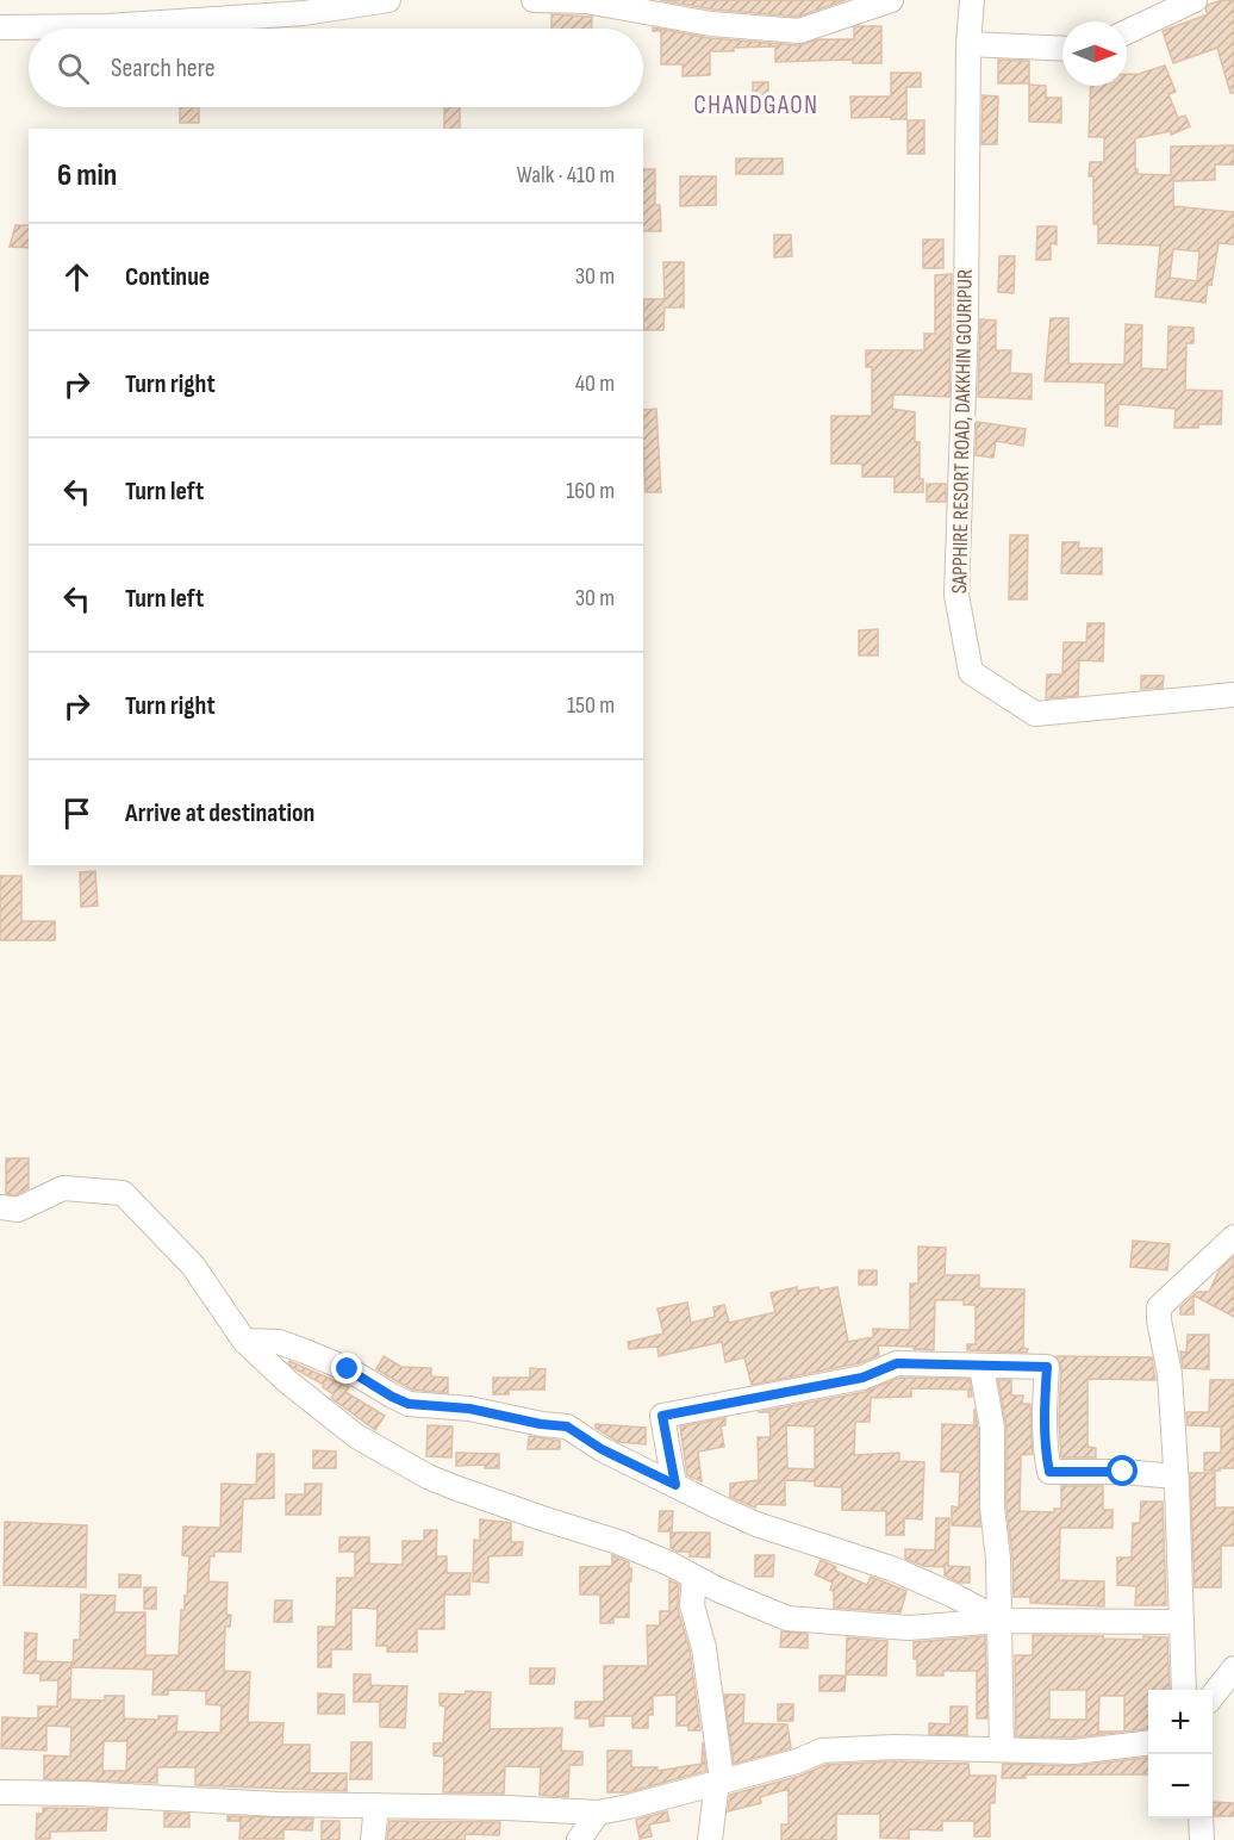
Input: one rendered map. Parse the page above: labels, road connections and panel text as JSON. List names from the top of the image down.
{
  "streets": {
    "street": ["SAPPHIRE RESORT ROAD, DAKKHIN GOURIPUR"]
  },
  "districts": ["CHANDGAON"],
  "north": "right",
  "page": {
    "search": "Search here",
    "heading": ["6 min", "Walk · 410 m"],
    "list": [
      ["Continue", "30 m"],
      ["Turn right", "40 m"],
      ["Turn left", "160 m"],
      ["Turn left", "30 m"],
      ["Turn right", "150 m"],
      "Arrive at destination"
    ],
    "map_buttons": ["+", "−"]
  }
}
